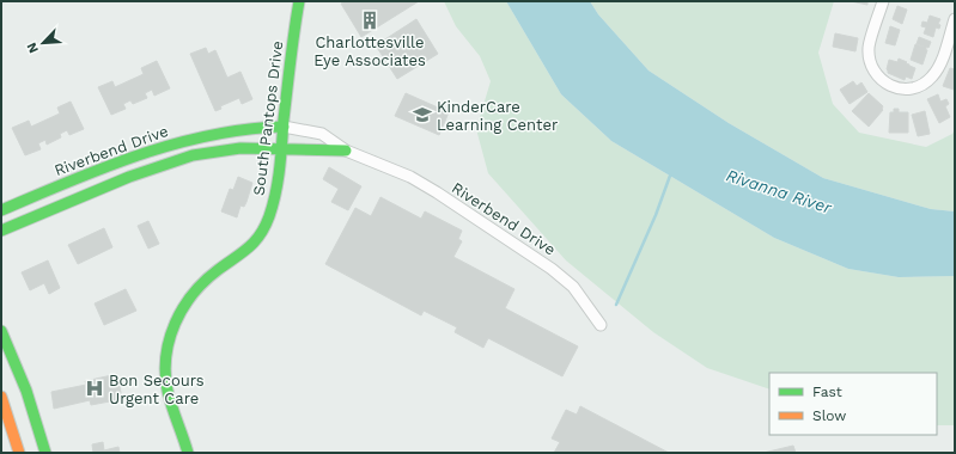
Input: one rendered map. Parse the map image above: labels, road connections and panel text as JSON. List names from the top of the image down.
{
  "streets": {
    "main road": ["South Pantops Drive", "Riverbend Drive"]
  },
  "crossings": [
    ["South Pantops Drive", "Riverbend Drive"]
  ],
  "water": ["Rivanna River"],
  "places": {
    "building": ["Charlottesville Eye Associates"],
    "school or university": ["KinderCare Learning Center"],
    "hospital": ["Bon Secours Urgent Care"]
  },
  "legend": ["Fast", "Slow"],
  "north": "bottom left"
}
